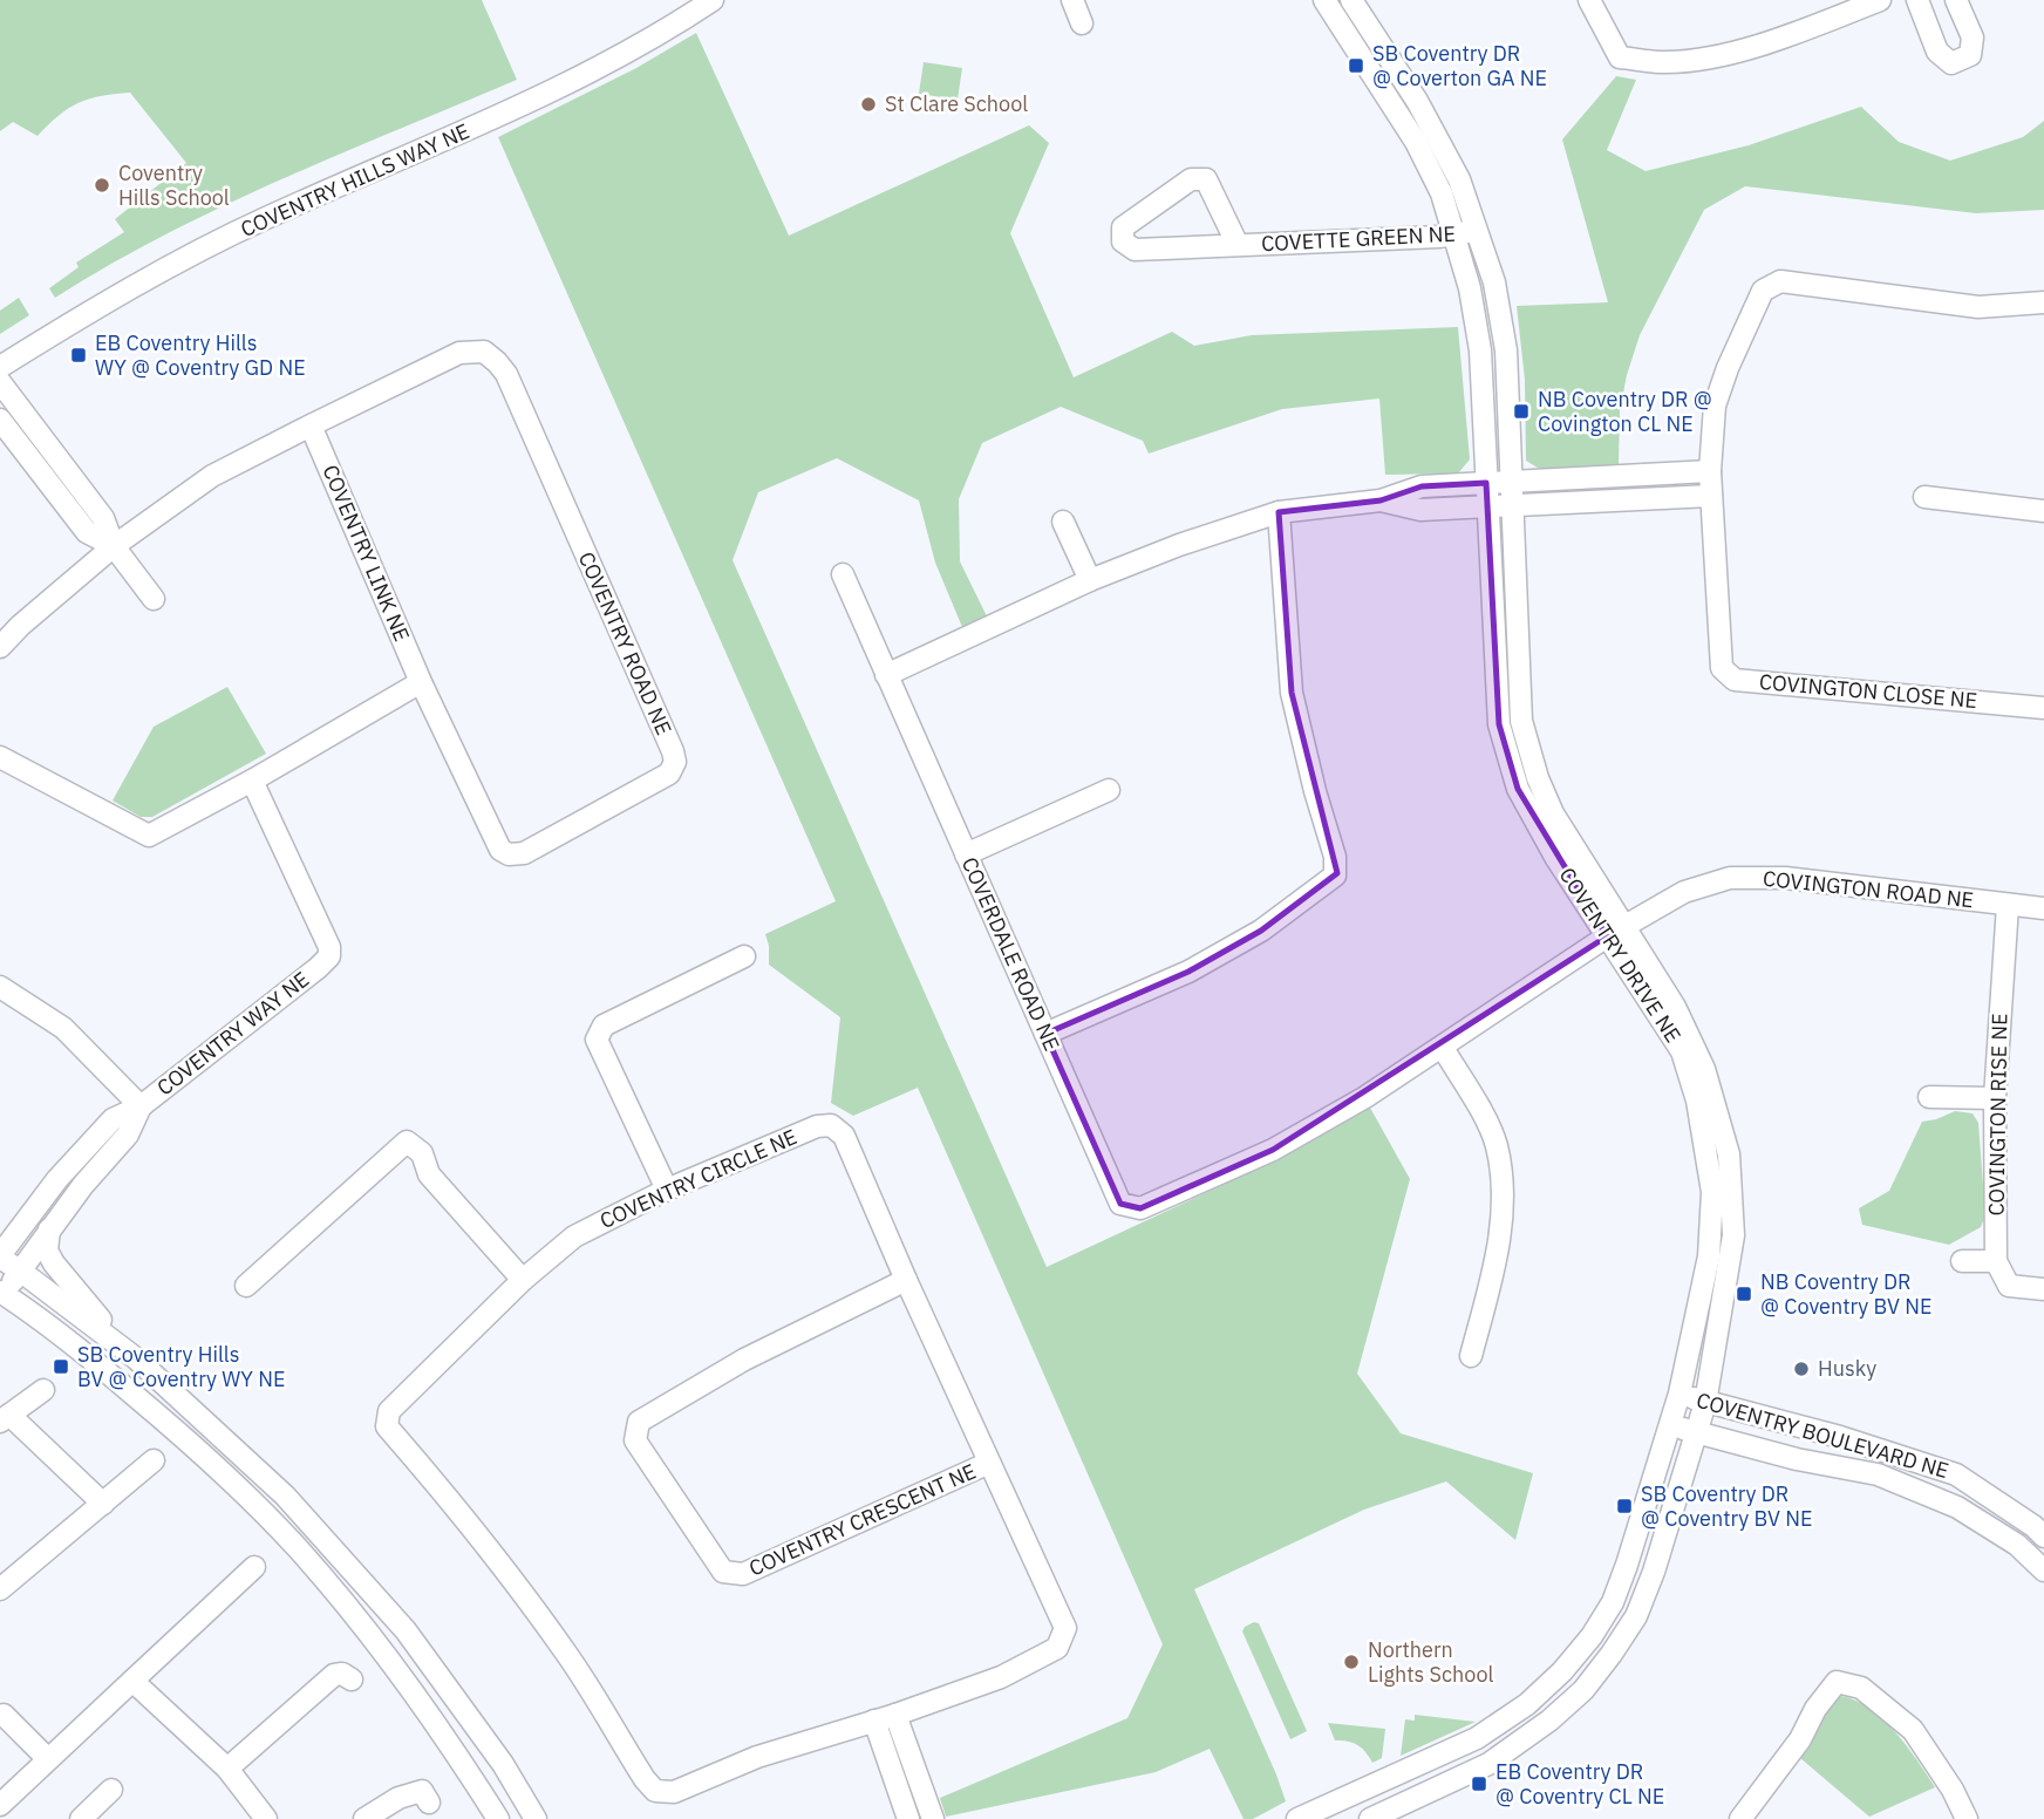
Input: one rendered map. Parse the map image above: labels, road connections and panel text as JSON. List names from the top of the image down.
{
  "streets": {
    "street": [
      "COVENTRY HILLS WAY NE",
      "COVETTE GREEN NE",
      "COVENTRY LINK NE",
      "COVENTRY ROAD NE",
      "COVINGTON CLOSE NE",
      "COVINGTON ROAD NE",
      "COVERDALE ROAD NE",
      "COVENTRY DRIVE NE",
      "COVENTRY WAY NE",
      "COVINGTON RISE NE",
      "COVENTRY CIRCLE NE",
      "COVENTRY BOULEVARD NE",
      "COVENTRY CRESCENT NE"
    ]
  },
  "crossings": [
    ["COVETTE GREEN NE", "COVENTRY DRIVE NE"],
    ["COVENTRY LINK NE", "COVENTRY ROAD NE"],
    ["COVINGTON ROAD NE", "COVERDALE ROAD NE"],
    ["COVINGTON ROAD NE", "COVENTRY DRIVE NE"],
    ["COVINGTON ROAD NE", "COVINGTON RISE NE"],
    ["COVERDALE ROAD NE", "COVENTRY DRIVE NE"],
    ["COVENTRY DRIVE NE", "COVENTRY BOULEVARD NE"],
    ["COVENTRY CIRCLE NE", "COVENTRY CRESCENT NE"]
  ],
  "places": {
    "transit": [
      "SB Coventry DR @ Coverton GA NE",
      "EB Coventry Hills WY @ Coventry GD NE",
      "NB Coventry DR @ Covington CL NE",
      "NB Coventry DR @ Coventry BV NE",
      "SB Coventry Hills BV @ Coventry WY NE",
      "SB Coventry DR @ Coventry BV NE",
      "EB Coventry DR @ Coventry CL NE"
    ],
    "other": [
      "St Clare School",
      "Coventry Hills School",
      "Husky",
      "Northern Lights School"
    ]
  }
}
